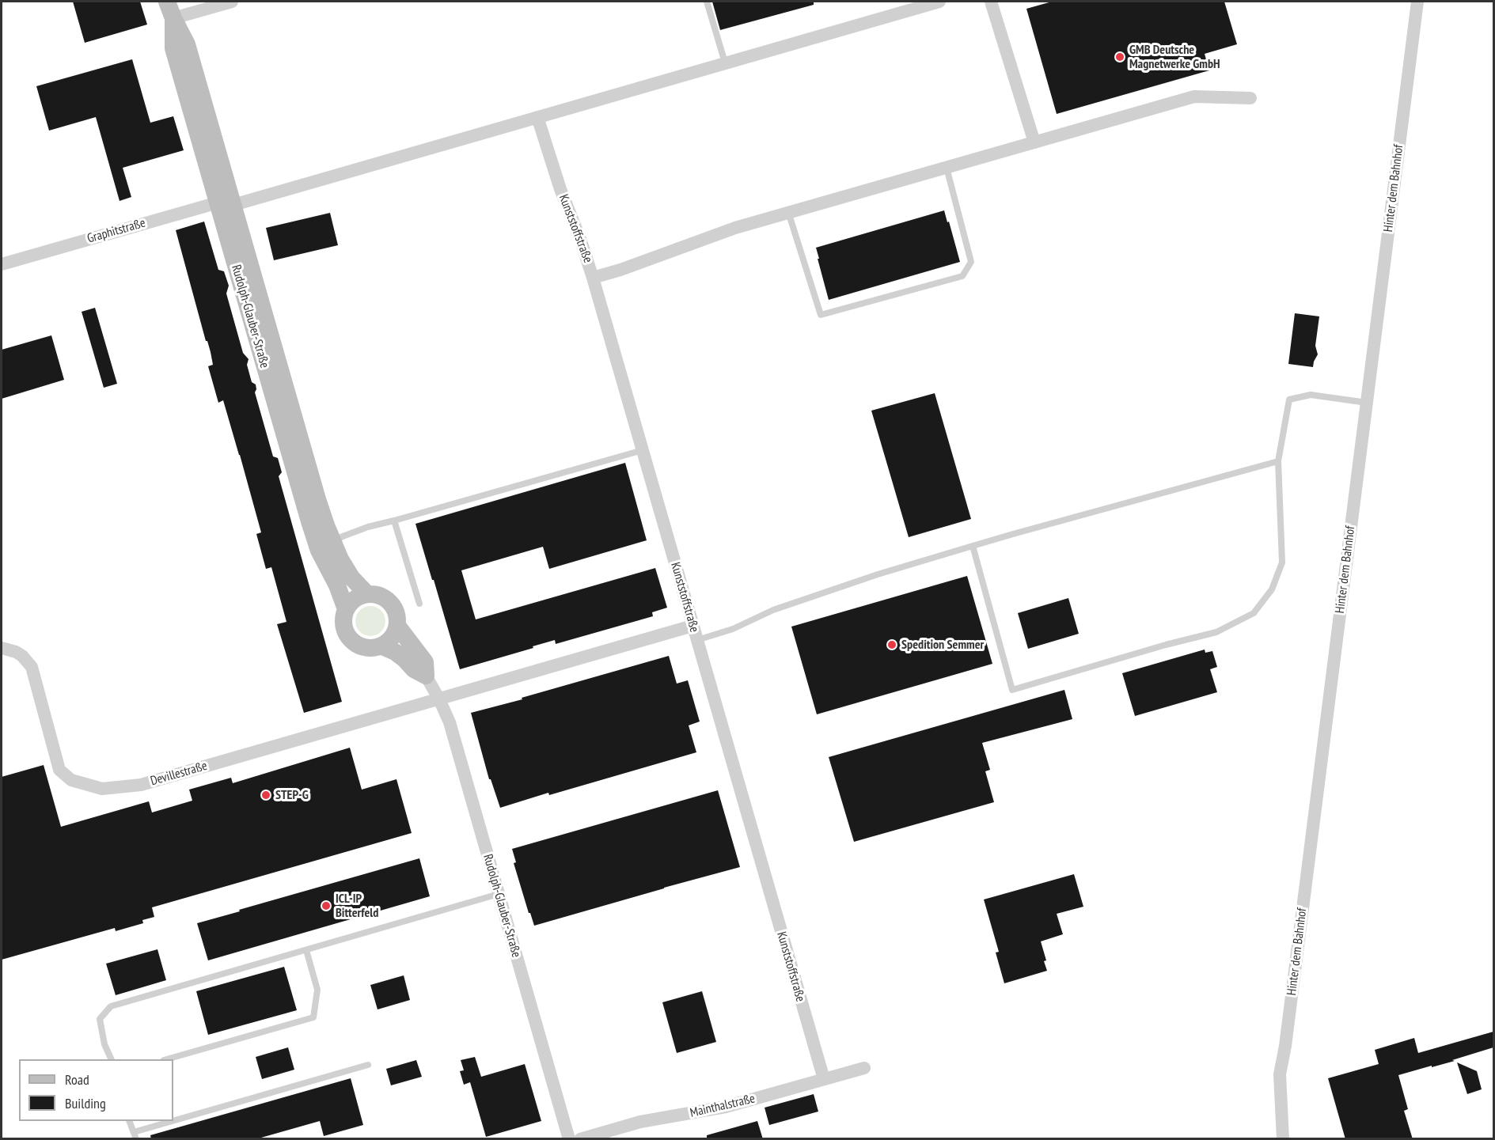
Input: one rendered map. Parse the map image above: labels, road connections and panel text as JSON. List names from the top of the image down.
{
  "streets": {
    "street": [
      "Hinter dem Bahnhof",
      "Kunststoffstraße",
      "Graphitstraße",
      "Rudolph-Glauber-Straße",
      "Devillestraße",
      "Mainthalstraße"
    ]
  },
  "crossings": [
    ["Kunststoffstraße", "Graphitstraße"],
    ["Kunststoffstraße", "Devillestraße"],
    ["Kunststoffstraße", "Mainthalstraße"],
    ["Graphitstraße", "Rudolph-Glauber-Straße"],
    ["Rudolph-Glauber-Straße", "Devillestraße"]
  ],
  "places": [
    "GMB Deutsche Magnetwerke GmbH",
    "Spedition Semmer",
    "STEP-G",
    "ICL-IP Bitterfeld"
  ],
  "legend": ["Road", "Building"]
}
